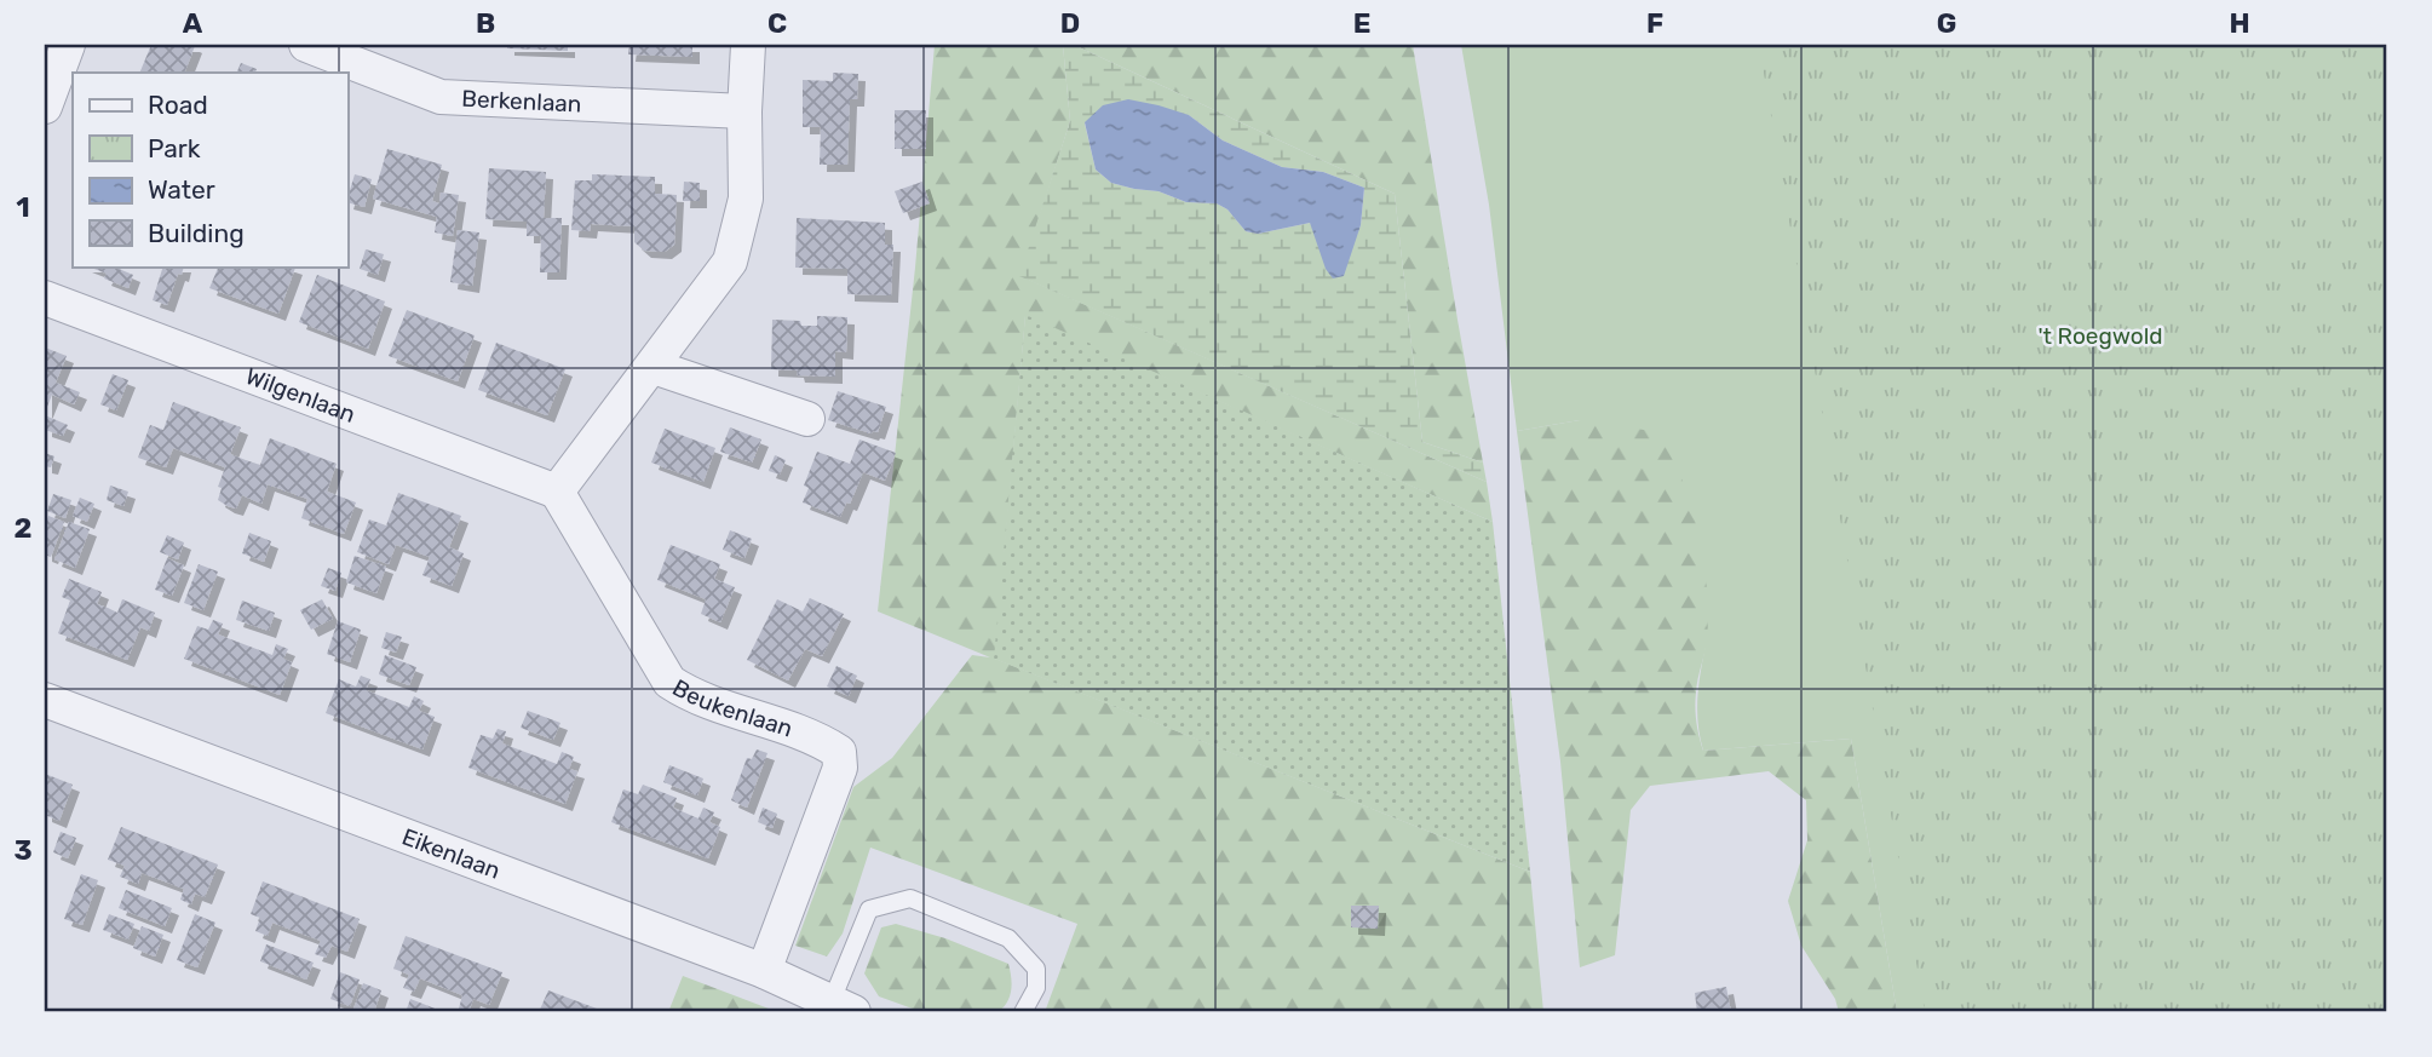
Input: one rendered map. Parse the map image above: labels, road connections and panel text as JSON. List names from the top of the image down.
{
  "streets": {
    "street": [
      "Berkenlaan",
      "Wilgenlaan",
      "Beukenlaan",
      "Eikenlaan"
    ]
  },
  "crossings": [
    ["Wilgenlaan", "Beukenlaan"],
    ["Beukenlaan", "Eikenlaan"]
  ],
  "parks": ["'t Roegwold"],
  "legend": [
    "Road",
    "Park",
    "Water",
    "Building"
  ],
  "grid": {
    "columns": [
      "A",
      "B",
      "C",
      "D",
      "E",
      "F",
      "G",
      "H"
    ],
    "rows": ["1", "2", "3"]
  }
}
